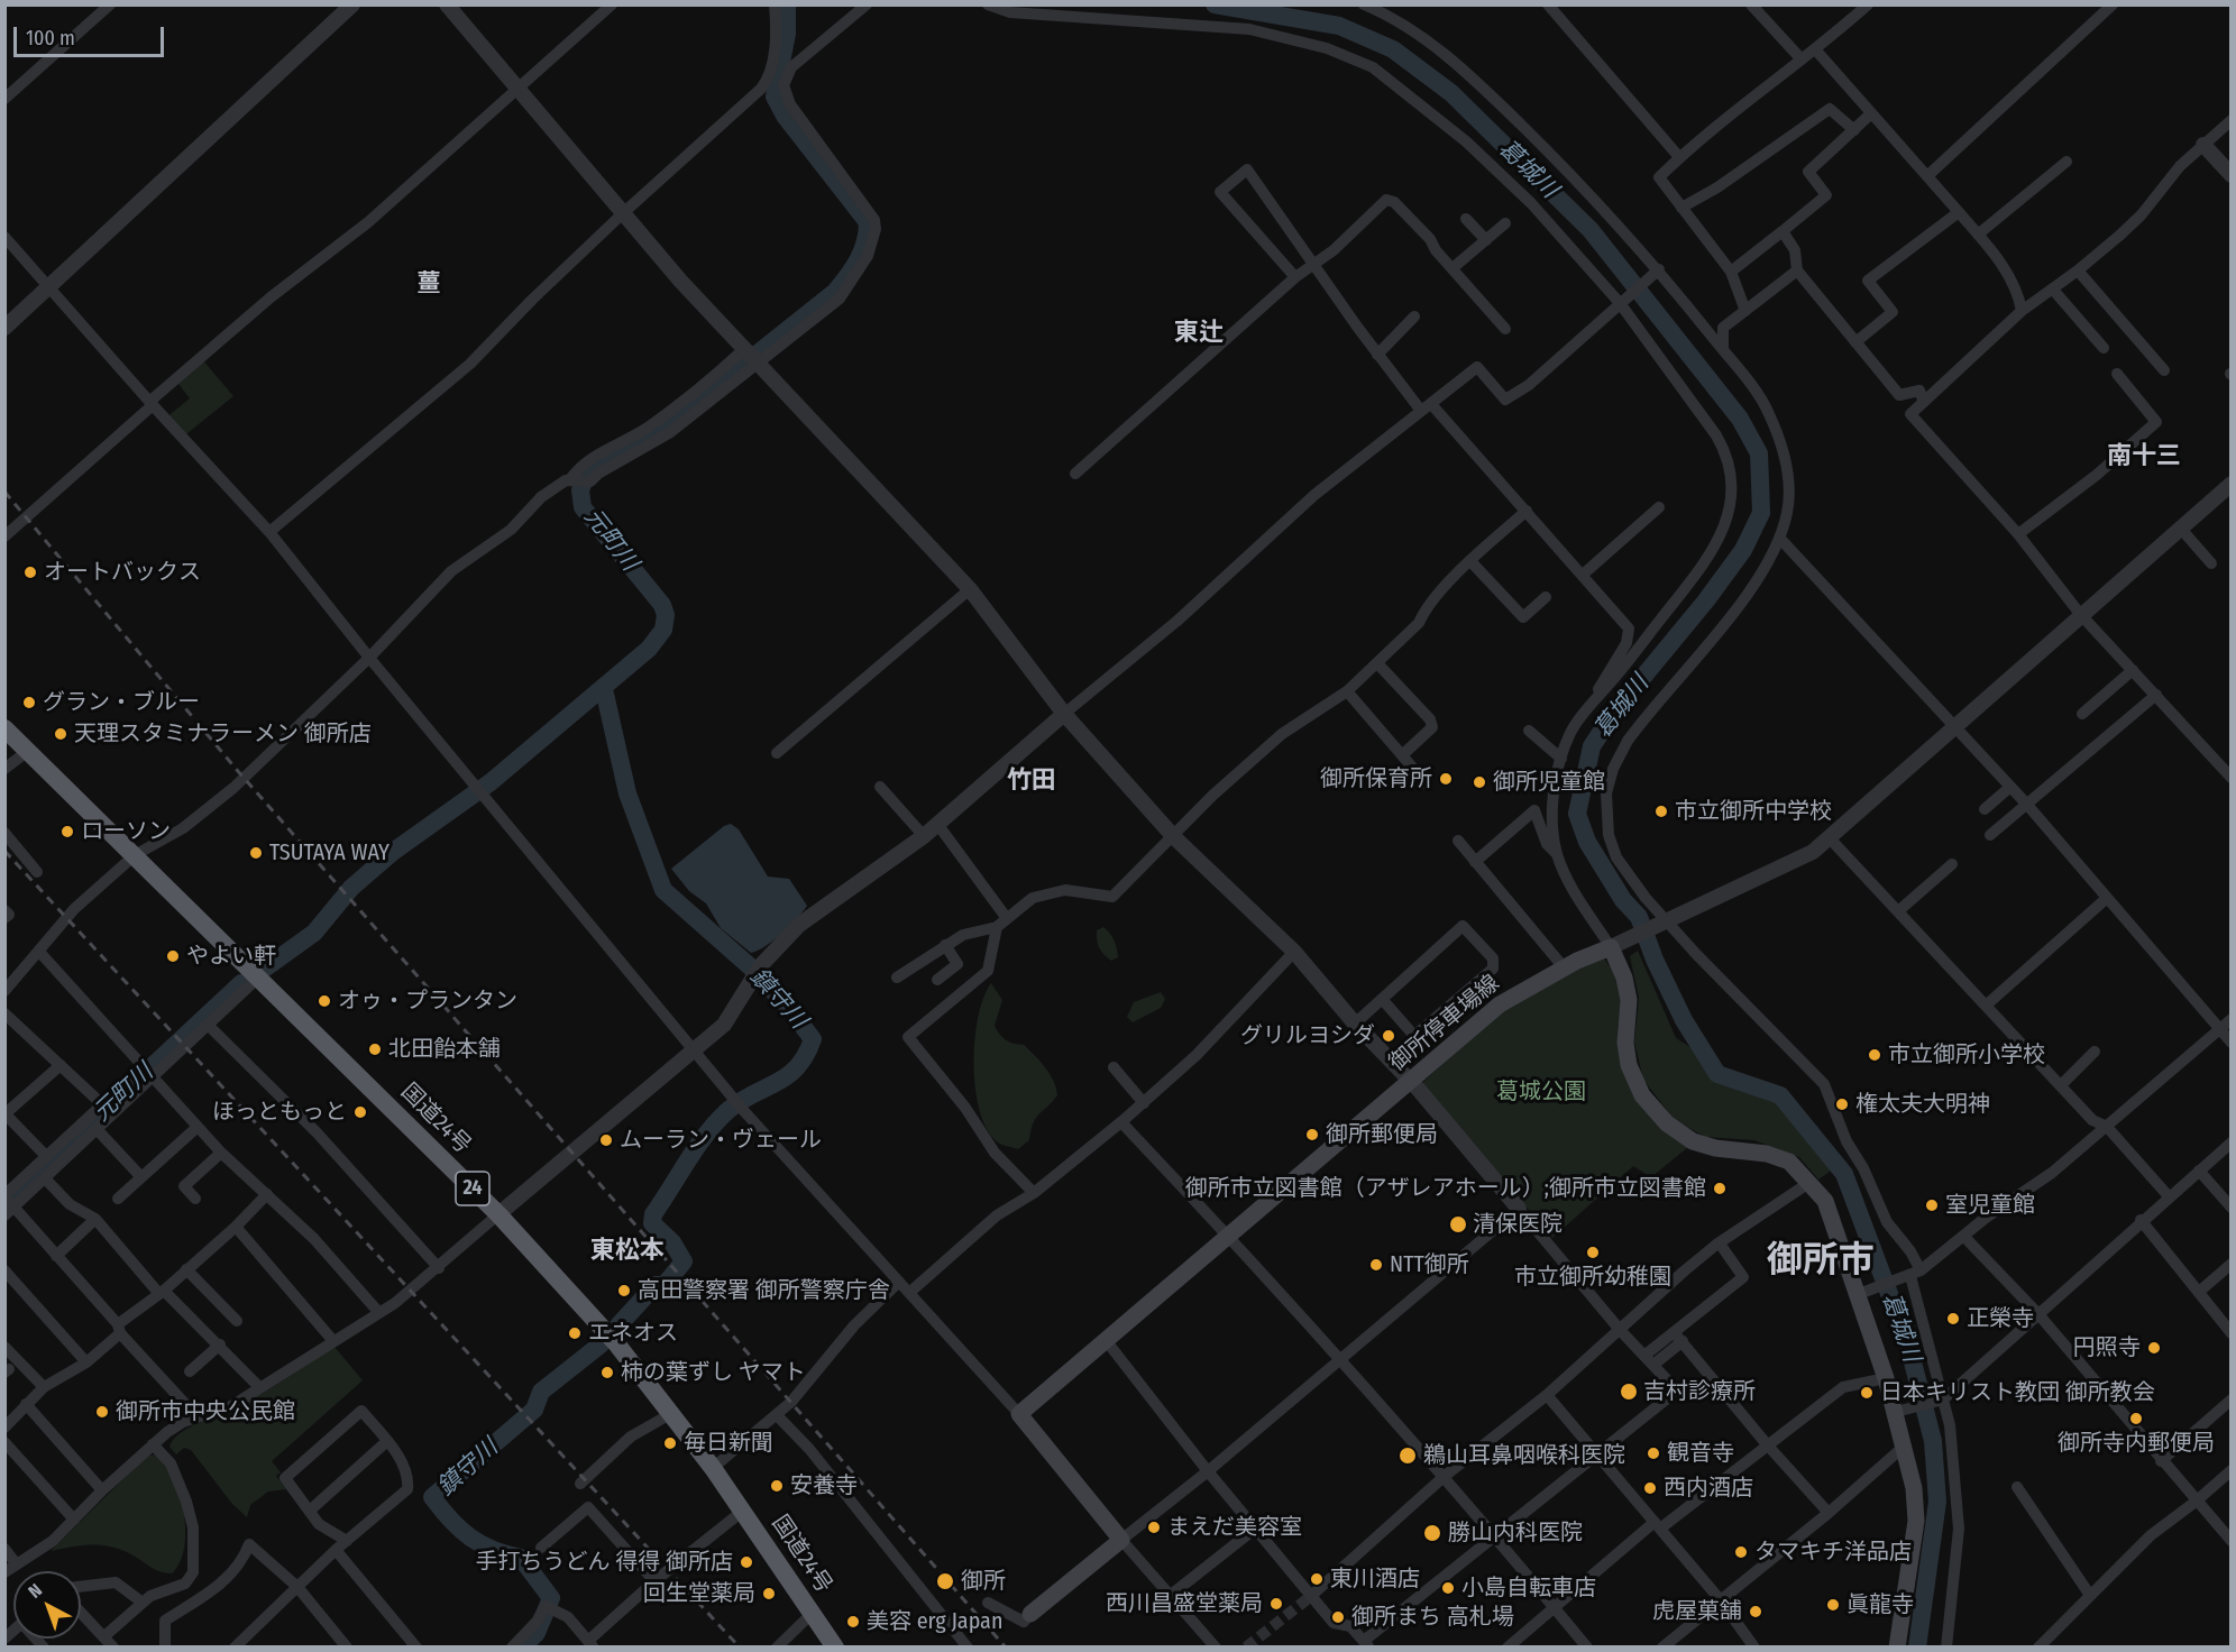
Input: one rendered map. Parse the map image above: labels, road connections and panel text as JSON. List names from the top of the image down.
{
  "streets": {
    "highway": ["国道24号", "24"],
    "main road": ["御所停車場線"]
  },
  "districts": [
    "薑",
    "東辻",
    "南十三",
    "竹田",
    "東松本",
    "御所市"
  ],
  "water": ["葛城川", "元町川", "鎮守川"],
  "parks": ["葛城公園"],
  "places": [
    "オートバックス",
    "グラン・ブルー",
    "天理スタミナラーメン 御所店",
    "御所保育所",
    "御所児童館",
    "市立御所中学校",
    "ローソン",
    "TSUTAYA WAY",
    "やよい軒",
    "オゥ・プランタン",
    "グリルヨシダ",
    "北田飴本舗",
    "市立御所小学校",
    "権太夫大明神",
    "ほっともっと",
    "御所郵便局",
    "ムーラン・ヴェール",
    "御所市立図書館（アザレアホール）;御所市立図書館",
    "室児童館",
    "清保医院",
    "市立御所幼稚園",
    "NTT御所",
    "高田警察署 御所警察庁舎",
    "正榮寺",
    "エネオス",
    "円照寺",
    "柿の葉ずし ヤマト",
    "吉村診療所",
    "日本キリスト教団 御所教会",
    "御所市中央公民館",
    "御所寺内郵便局",
    "毎日新聞",
    "観音寺",
    "鵜山耳鼻咽喉科医院",
    "安養寺",
    "西内酒店",
    "まえだ美容室",
    "勝山内科医院",
    "タマキチ洋品店",
    "手打ちうどん 得得 御所店",
    "東川酒店",
    "御所",
    "小島自転車店",
    "回生堂薬局",
    "西川昌盛堂薬局",
    "眞龍寺",
    "虎屋菓舗",
    "御所まち 高札場",
    "美容 erg Japan"
  ],
  "scale_bar": "100 m",
  "north": "top left"
}
